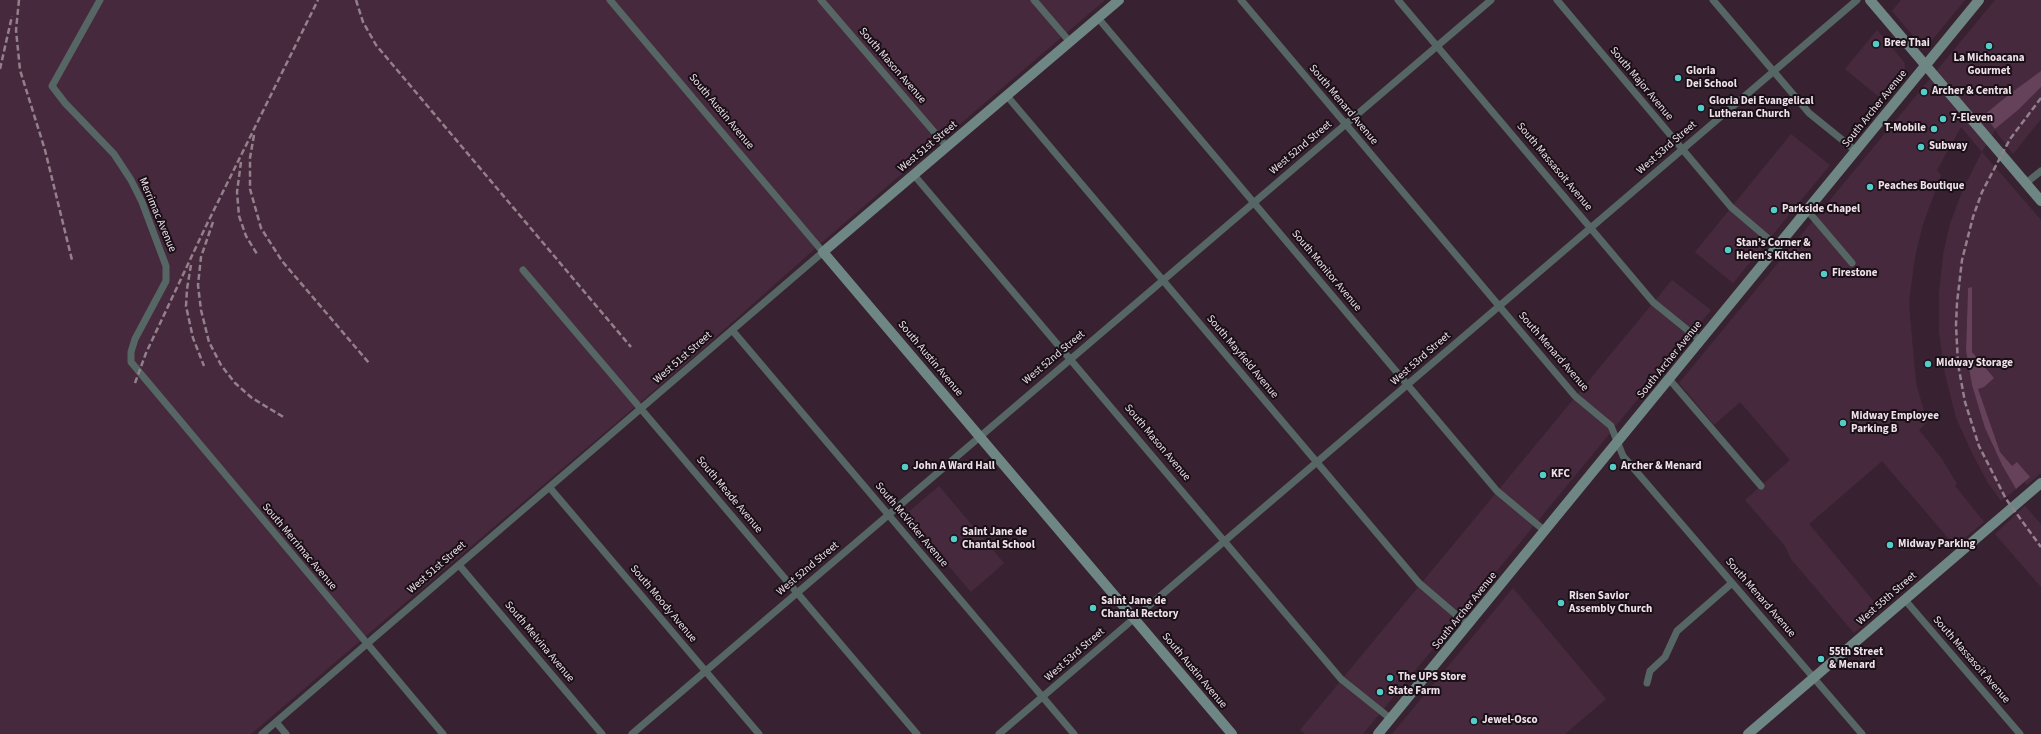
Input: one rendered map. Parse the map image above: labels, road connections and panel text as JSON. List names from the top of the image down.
{
  "streets": {
    "main road": [
      "South Archer Avenue",
      "South Austin Avenue",
      "West 51st Street",
      "West 55th Street"
    ],
    "street": [
      "South Mason Avenue",
      "South Major Avenue",
      "South Menard Avenue",
      "West 52nd Street",
      "West 53rd Street",
      "South Massasoit Avenue",
      "Merrimac Avenue",
      "South Monitor Avenue",
      "South Mayfield Avenue",
      "South Meade Avenue",
      "South McVicker Avenue",
      "South Merrimac Avenue",
      "South Moody Avenue",
      "South Melvina Avenue"
    ]
  },
  "crossings": [
    ["South Mason Avenue", "South Archer Avenue"],
    ["South Mason Avenue", "West 51st Street"],
    ["South Mason Avenue", "West 52nd Street"],
    ["South Mason Avenue", "West 53rd Street"],
    ["South Major Avenue", "South Archer Avenue"],
    ["South Major Avenue", "West 53rd Street"],
    ["South Menard Avenue", "South Archer Avenue"],
    ["South Menard Avenue", "West 52nd Street"],
    ["South Menard Avenue", "West 53rd Street"],
    ["South Menard Avenue", "West 55th Street"],
    ["South Archer Avenue", "South Massasoit Avenue"],
    ["South Archer Avenue", "South Monitor Avenue"],
    ["South Archer Avenue", "South Mayfield Avenue"],
    ["South Austin Avenue", "West 51st Street"],
    ["South Austin Avenue", "West 52nd Street"],
    ["South Austin Avenue", "West 53rd Street"],
    ["West 51st Street", "South Monitor Avenue"],
    ["West 51st Street", "South Mayfield Avenue"],
    ["West 51st Street", "South Meade Avenue"],
    ["West 51st Street", "South McVicker Avenue"],
    ["West 51st Street", "South Merrimac Avenue"],
    ["West 51st Street", "South Moody Avenue"],
    ["West 51st Street", "South Melvina Avenue"],
    ["West 52nd Street", "South Massasoit Avenue"],
    ["West 52nd Street", "South Monitor Avenue"],
    ["West 52nd Street", "South Mayfield Avenue"],
    ["West 52nd Street", "South Meade Avenue"],
    ["West 52nd Street", "South McVicker Avenue"],
    ["West 52nd Street", "South Moody Avenue"],
    ["West 53rd Street", "South Massasoit Avenue"],
    ["West 53rd Street", "South Monitor Avenue"],
    ["West 53rd Street", "South Mayfield Avenue"],
    ["West 53rd Street", "South McVicker Avenue"],
    ["South Massasoit Avenue", "West 55th Street"],
    ["Merrimac Avenue", "South Merrimac Avenue"]
  ],
  "places": [
    "Bree Thai",
    "La Michoacana Gourmet",
    "Gloria Dei School",
    "Archer & Central",
    "Gloria Dei Evangelical Lutheran Church",
    "7-Eleven",
    "T-Mobile",
    "Subway",
    "Peaches Boutique",
    "Parkside Chapel",
    "Stan’s Corner & Helen’s Kitchen",
    "Firestone",
    "Midway Storage",
    "Midway Employee Parking B",
    "John A Ward Hall",
    "Archer & Menard",
    "KFC",
    "Saint Jane de Chantal School",
    "Midway Parking",
    "Risen Savior Assembly Church",
    "Saint Jane de Chantal Rectory",
    "55th Street & Menard",
    "The UPS Store",
    "State Farm",
    "Jewel-Osco"
  ]
}
